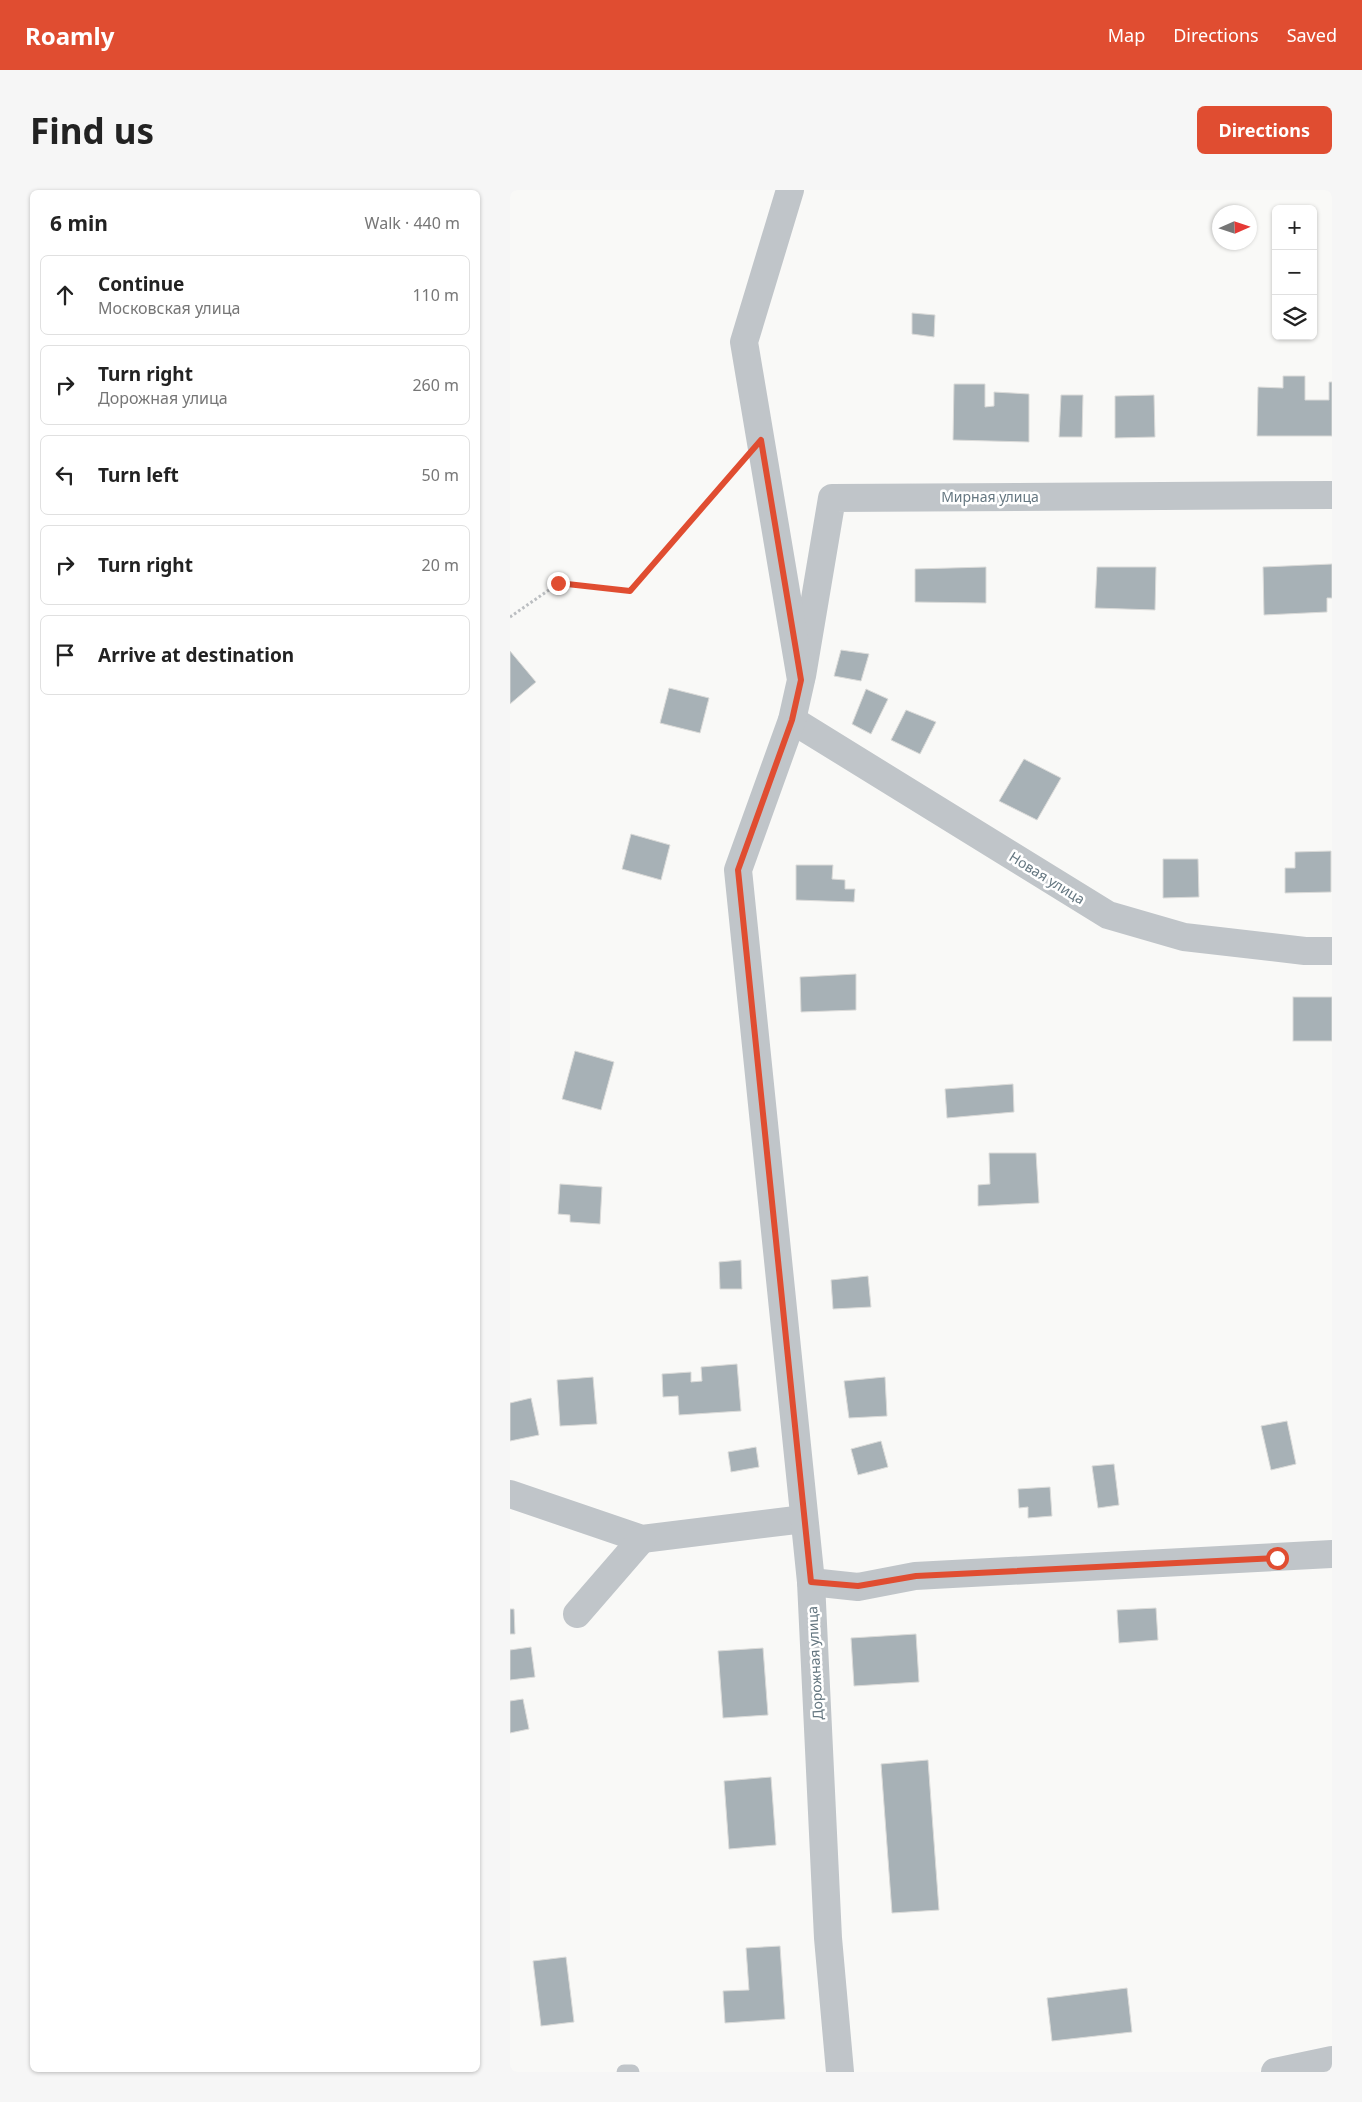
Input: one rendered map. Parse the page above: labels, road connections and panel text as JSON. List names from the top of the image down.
{
  "streets": {
    "street": ["Мирная улица", "Новая улица", "Дорожная улица"]
  },
  "crossings": [
    ["Мирная улица", "Дорожная улица"],
    ["Новая улица", "Дорожная улица"]
  ],
  "north": "right",
  "page": {
    "header": "Roamly",
    "nav": ["Map", "Directions", "Saved"],
    "buttons": "Directions",
    "title": "Find us",
    "heading": ["6 min", "Walk · 440 m"],
    "map_buttons": ["+", "−"],
    "list": [
      ["Continue", "Московская улица", "110 m"],
      ["Turn right", "Дорожная улица", "260 m"],
      ["Turn left", "50 m"],
      ["Turn right", "20 m"],
      "Arrive at destination"
    ]
  }
}
